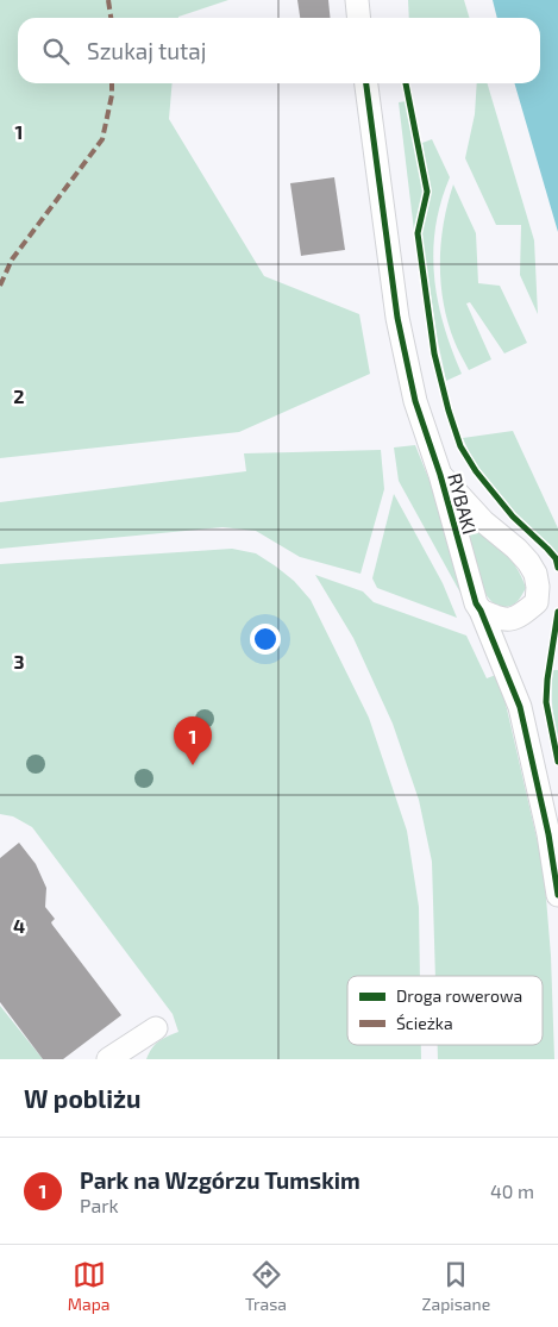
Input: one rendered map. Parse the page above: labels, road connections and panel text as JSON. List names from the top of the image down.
{
  "streets": {
    "street": ["RYBAKI"]
  },
  "legend": ["Droga rowerowa", "Ścieżka"],
  "page": {
    "search": "Szukaj tutaj",
    "pins": "1",
    "heading": "W pobliżu",
    "list": [
      {
        "mark": "1",
        "name": "Park na Wzgórzu Tumskim",
        "note": "Park",
        "value": "40 m"
      }
    ],
    "nav": ["Mapa", "Trasa", "Zapisane"]
  },
  "grid": {
    "rows": [
      "1",
      "2",
      "3",
      "4"
    ]
  }
}
